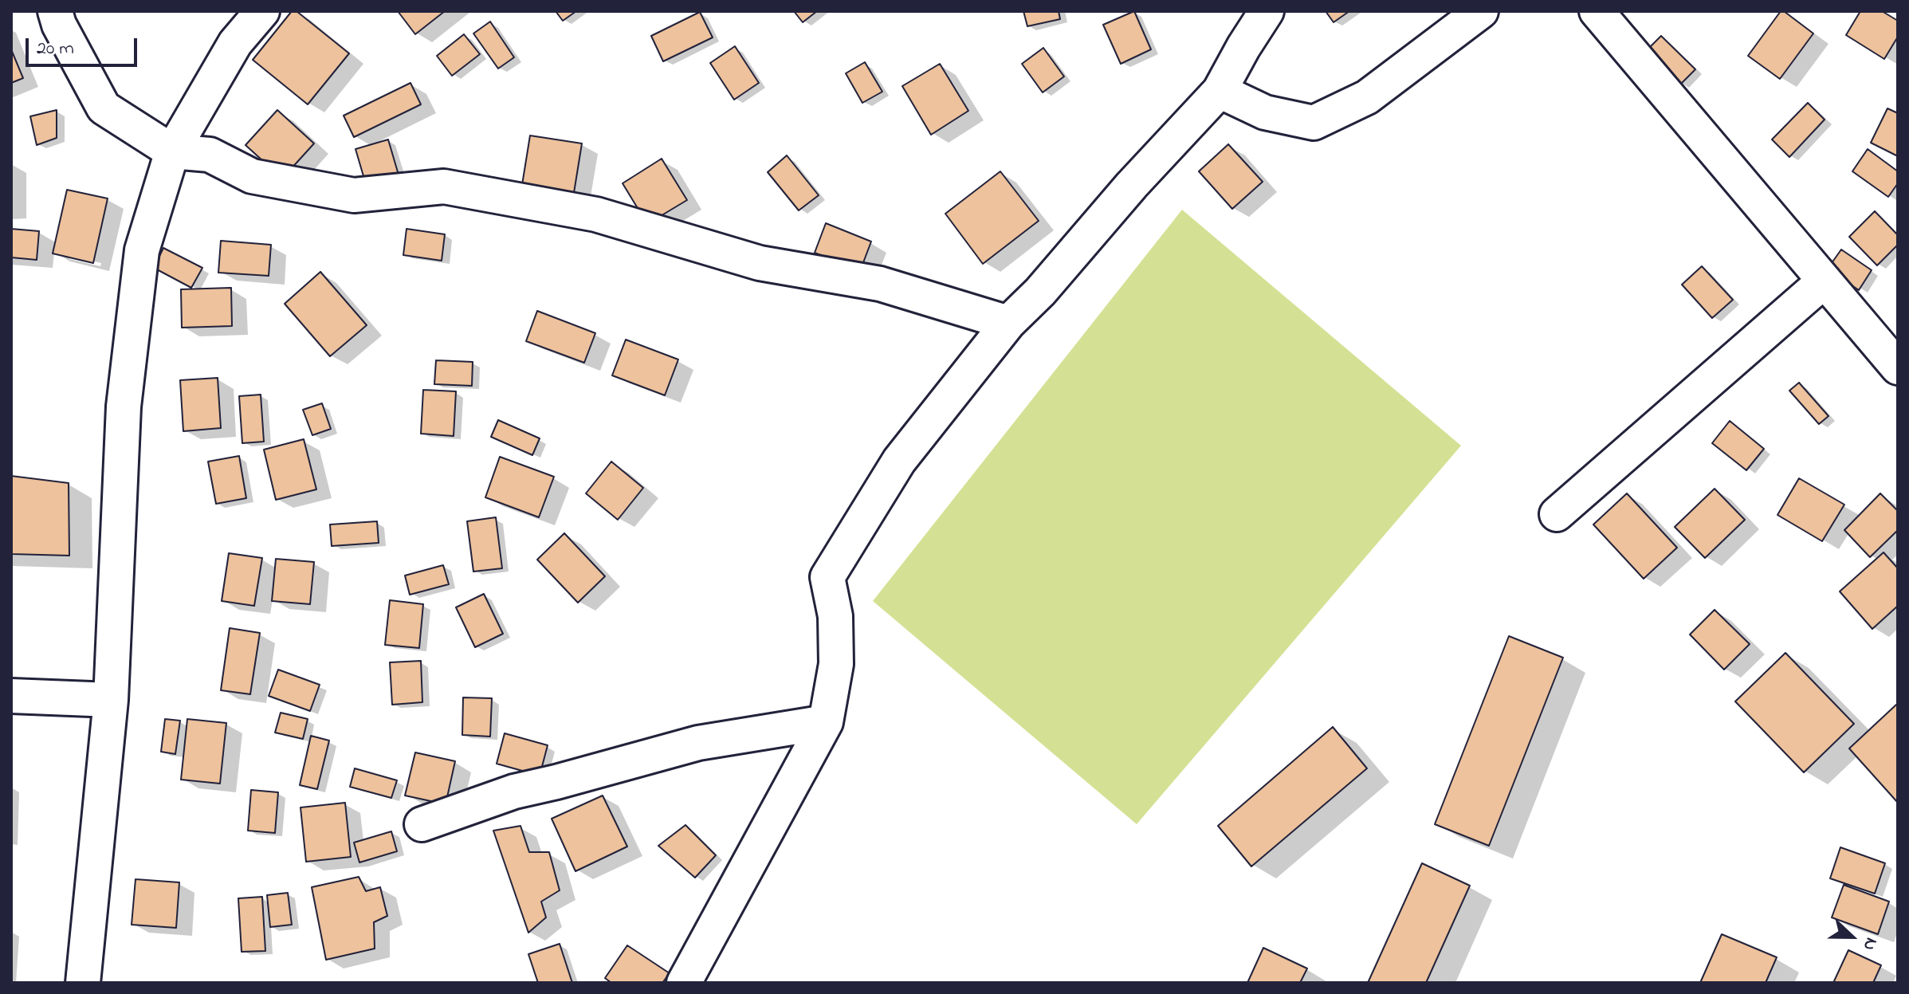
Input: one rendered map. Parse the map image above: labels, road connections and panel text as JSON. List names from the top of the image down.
{
  "scale_bar": "20 m",
  "north": "right"
}
